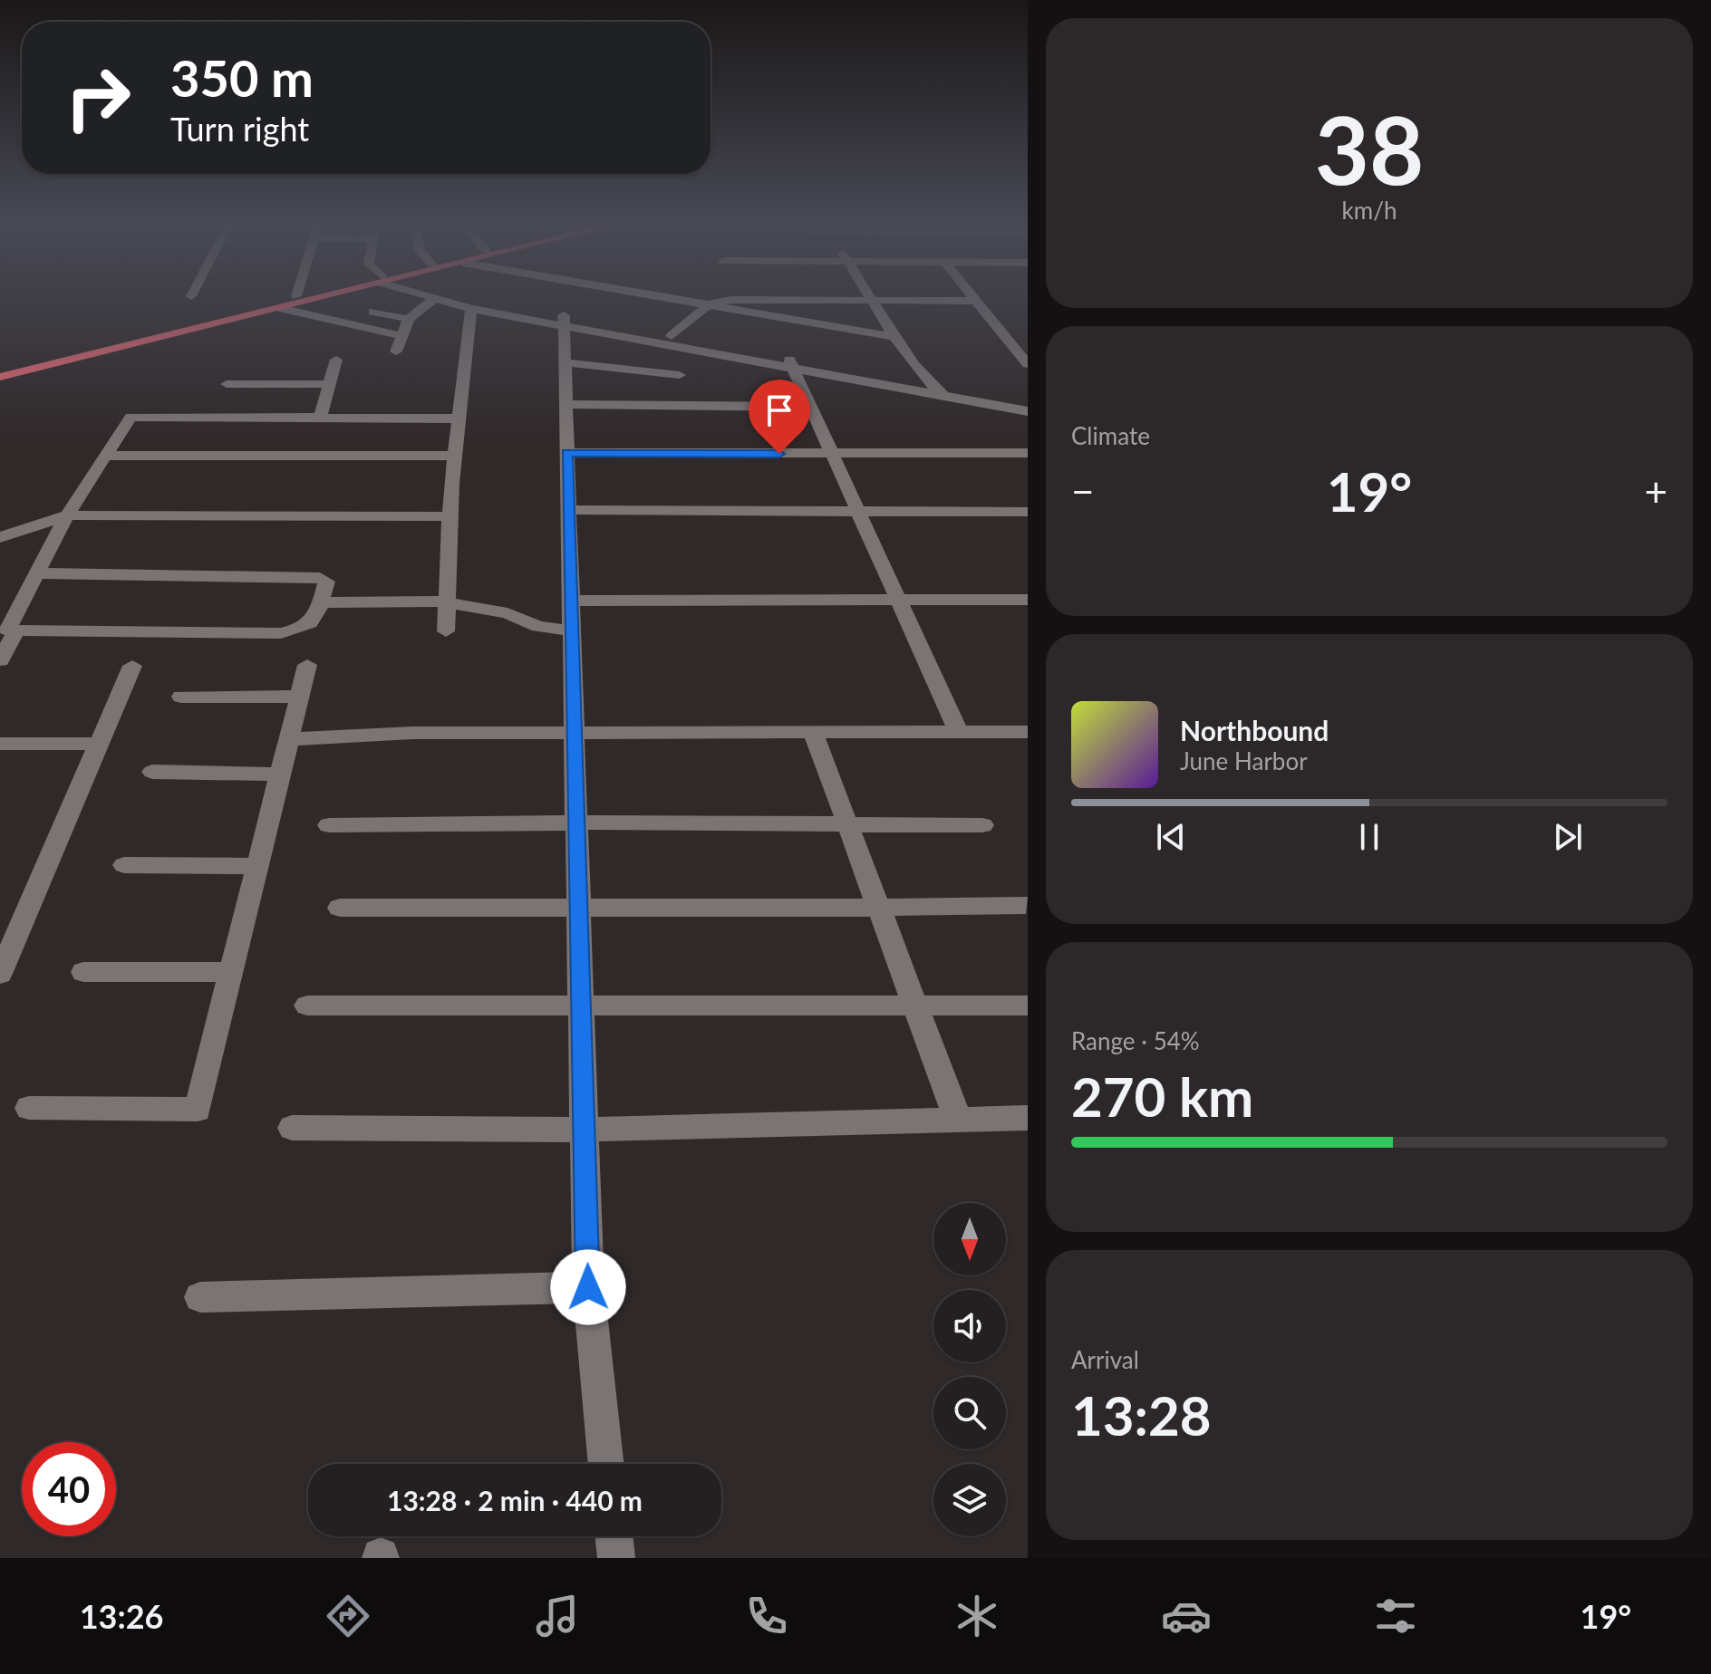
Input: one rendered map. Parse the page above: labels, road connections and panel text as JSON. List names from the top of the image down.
{
  "north": "bottom",
  "page": {
    "tile": [
      ["38", "km/h"],
      "Climate",
      ["Range · 54%", "270 km"],
      ["Arrival", "13:28"]
    ],
    "turn": ["350 m", "Turn right"],
    "heat": ["−", "19°", "+"],
    "song": ["Northbound", "June Harbor"],
    "limit": "40",
    "trip": "13:28 · 2 min · 440 m",
    "tabs": ["13:26", "19°"]
  }
}
